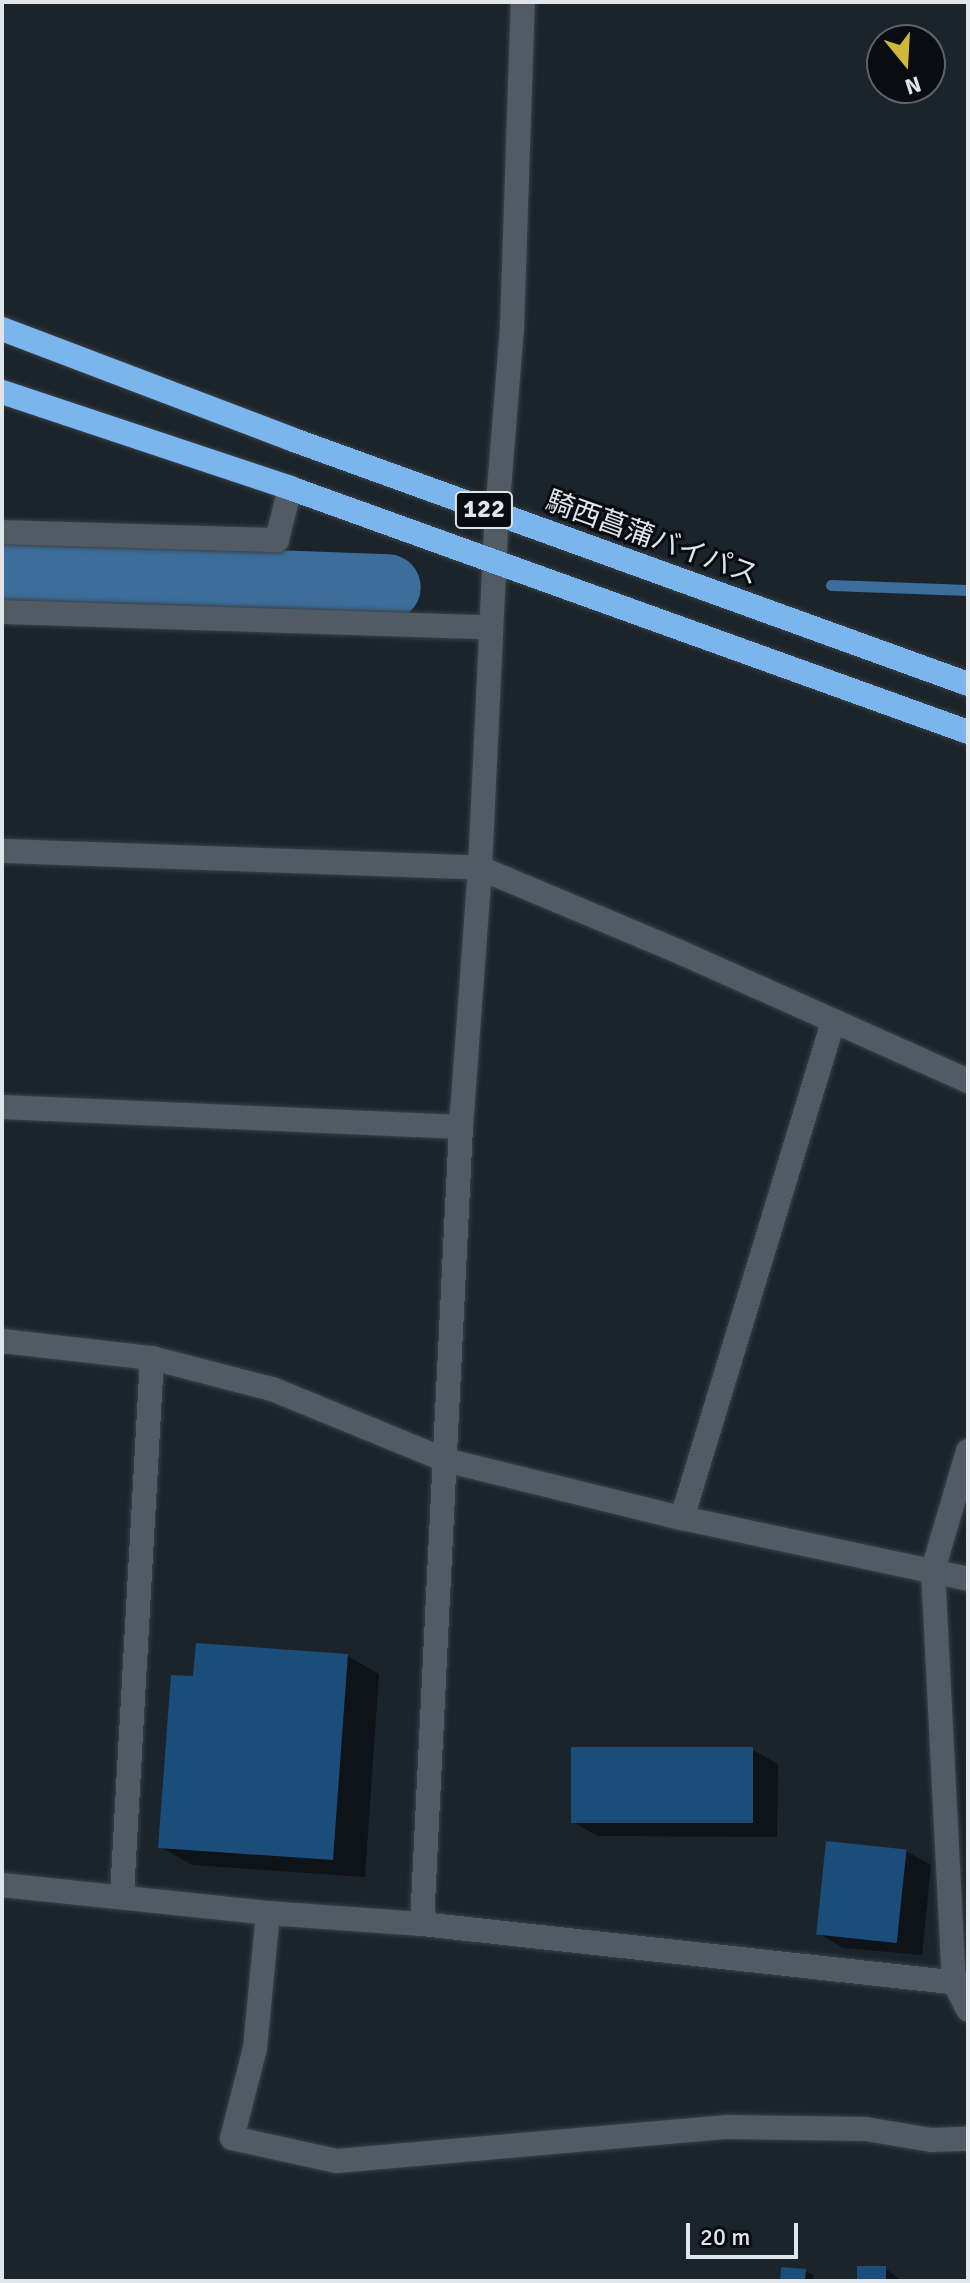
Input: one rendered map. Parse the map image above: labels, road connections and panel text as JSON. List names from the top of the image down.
{
  "streets": {
    "highway": ["122", "騎西菖蒲バイパス"]
  },
  "scale_bar": "20 m",
  "north": "bottom"
}
